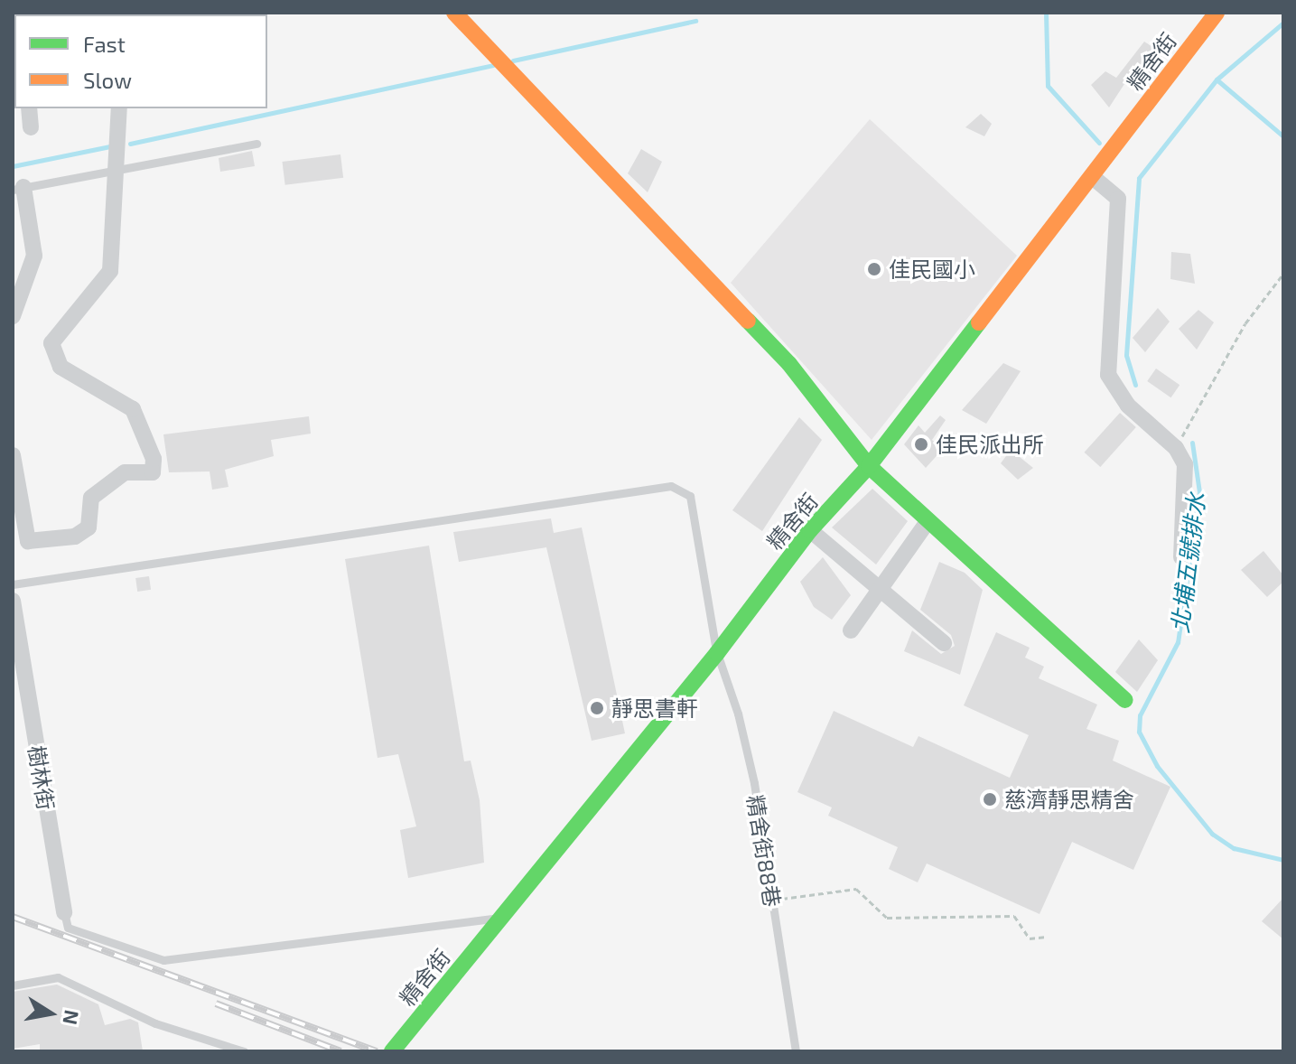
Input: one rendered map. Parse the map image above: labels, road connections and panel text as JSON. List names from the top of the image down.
{
  "streets": {
    "street": ["精舍街", "樹林街"],
    "lane": ["精舍街88巷"]
  },
  "crossings": [
    ["精舍街", "精舍街88巷"]
  ],
  "water": ["北埔五號排水"],
  "places": [
    "佳民國小",
    "佳民派出所",
    "靜思書軒",
    "慈濟靜思精舍"
  ],
  "legend": ["Fast", "Slow"],
  "north": "right"
}
